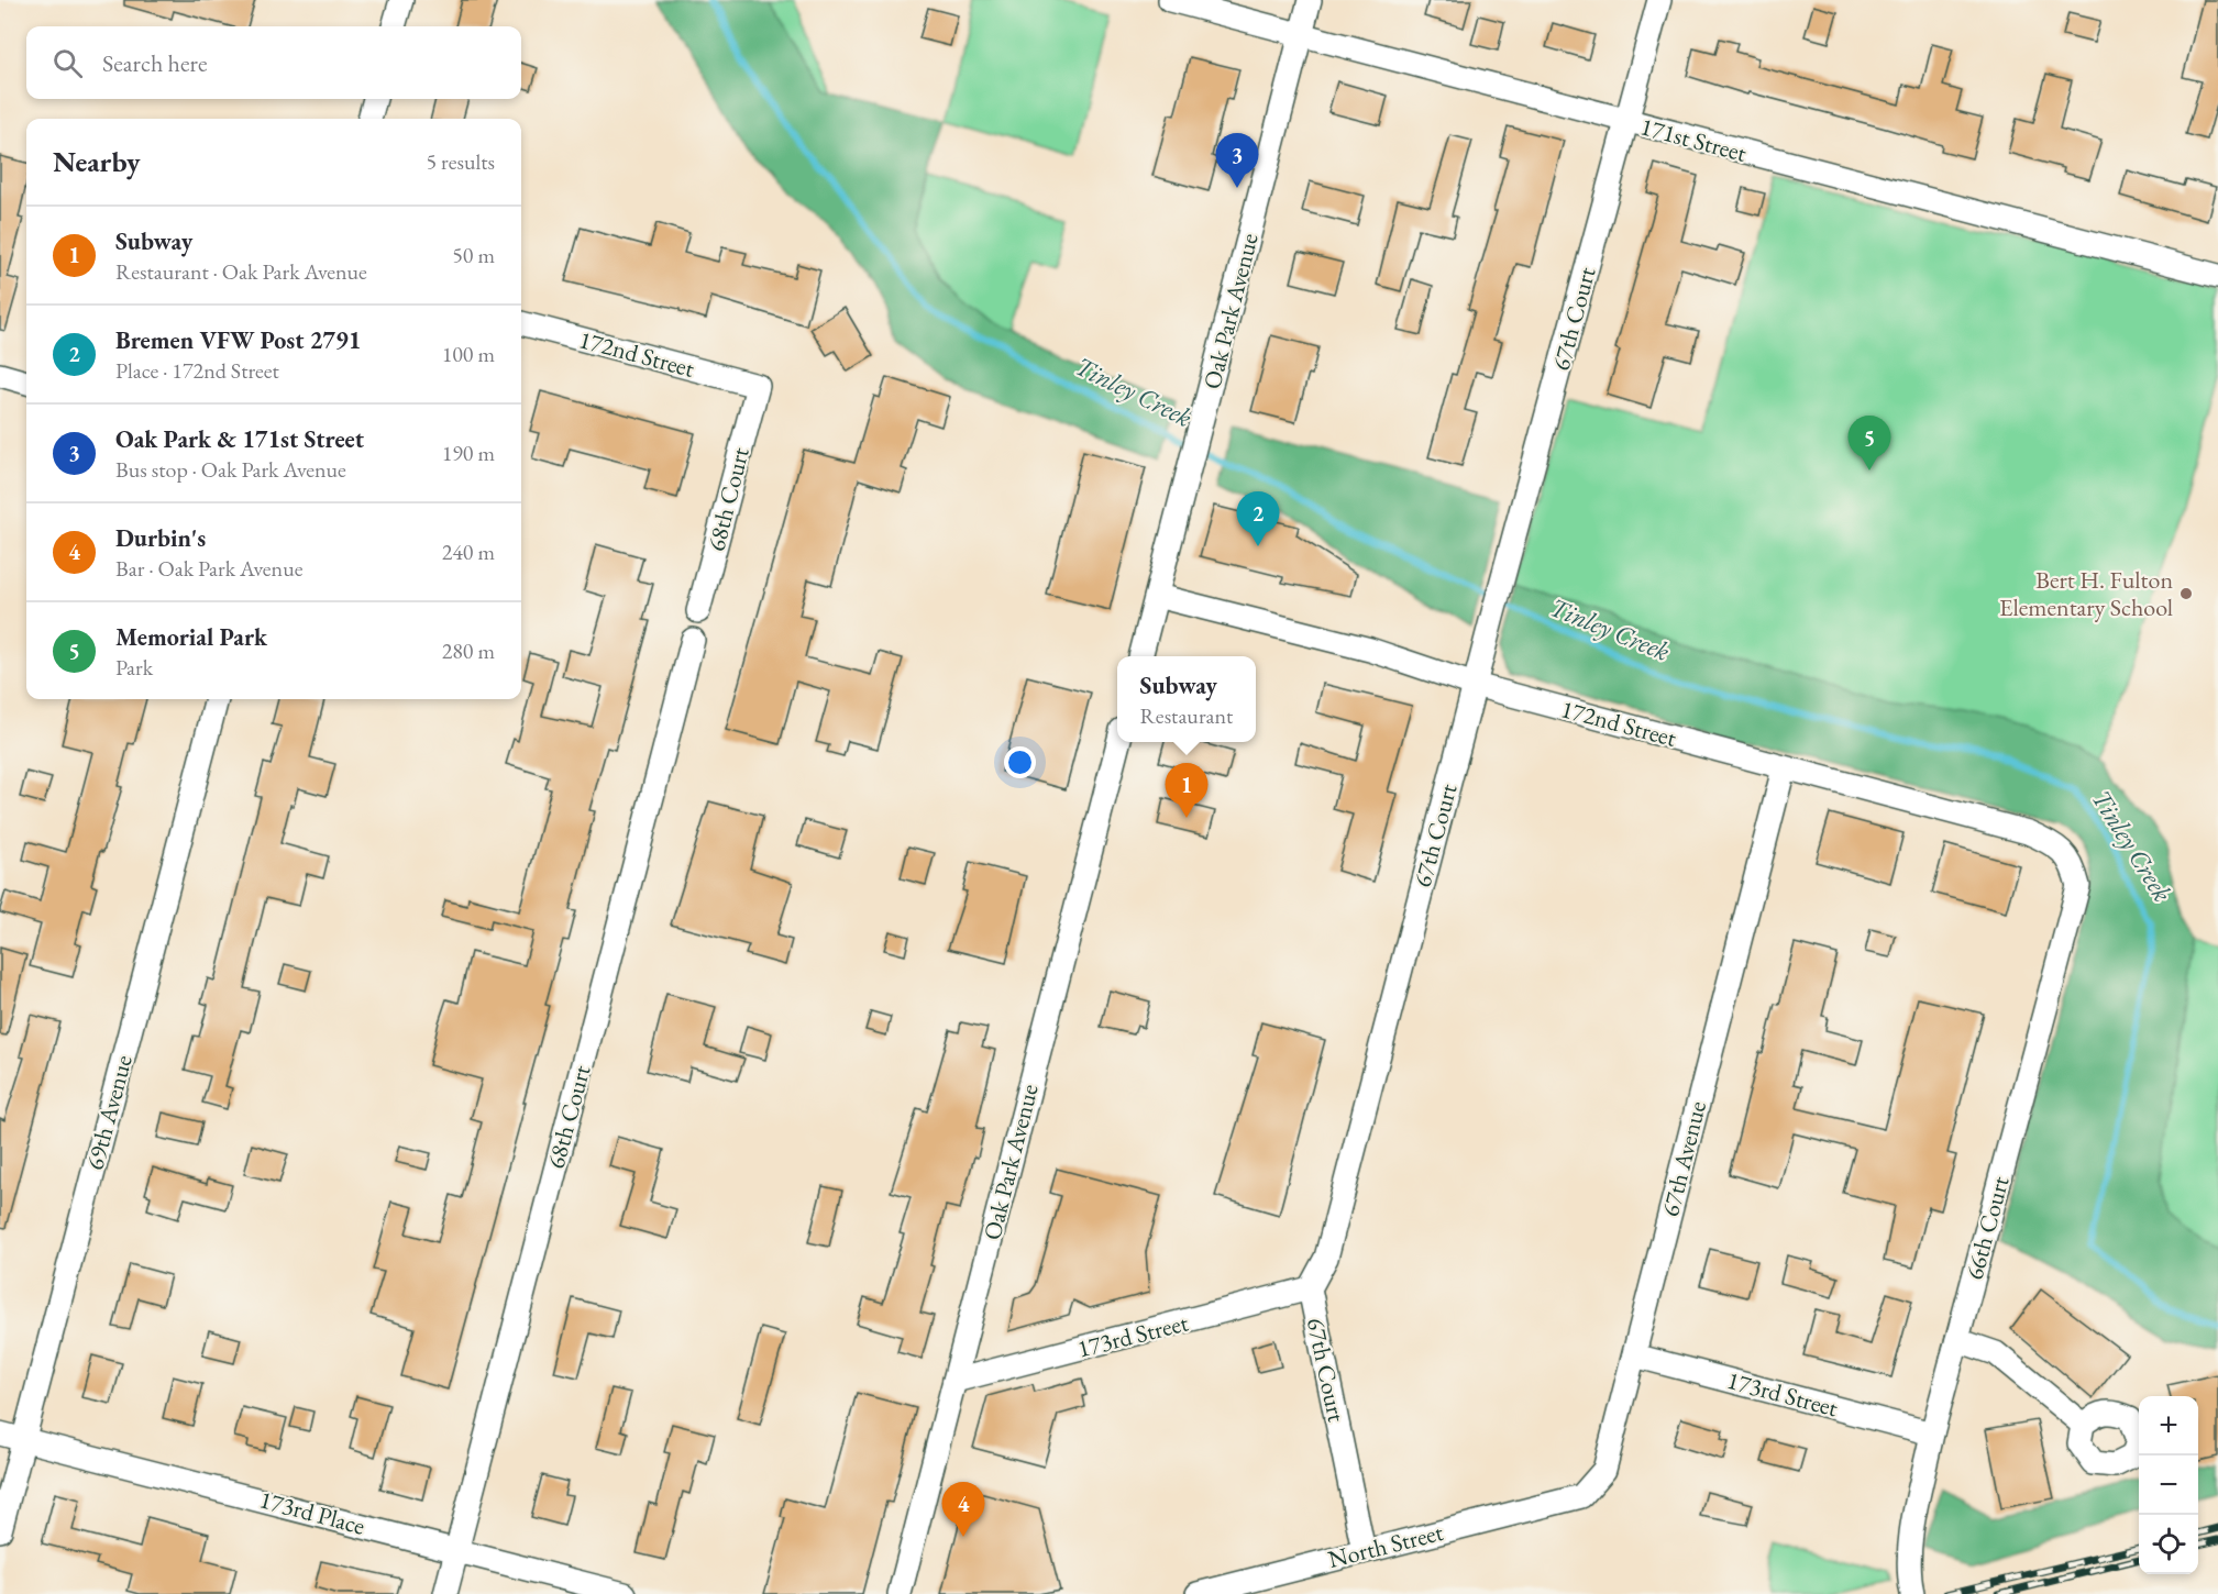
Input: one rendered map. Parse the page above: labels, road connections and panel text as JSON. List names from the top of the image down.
{
  "streets": {
    "street": [
      "171st Street",
      "Oak Park Avenue",
      "67th Court",
      "172nd Street",
      "68th Court",
      "69th Avenue",
      "67th Avenue",
      "66th Court",
      "173rd Street",
      "173rd Place",
      "North Street"
    ]
  },
  "crossings": [
    ["171st Street", "Oak Park Avenue"],
    ["171st Street", "67th Court"],
    ["Oak Park Avenue", "172nd Street"],
    ["Oak Park Avenue", "173rd Street"],
    ["67th Court", "172nd Street"],
    ["67th Court", "173rd Street"],
    ["67th Court", "North Street"],
    ["172nd Street", "68th Court"],
    ["172nd Street", "67th Avenue"],
    ["172nd Street", "66th Court"],
    ["68th Court", "173rd Place"],
    ["69th Avenue", "173rd Place"],
    ["67th Avenue", "173rd Street"],
    ["67th Avenue", "North Street"],
    ["66th Court", "173rd Street"]
  ],
  "water": ["Tinley Creek"],
  "places": ["Bert H. Fulton Elementary School"],
  "page": {
    "search": "Search here",
    "heading": ["Nearby", "5 results"],
    "pins": [
      "3",
      "5",
      "2",
      "1",
      "4"
    ],
    "list": [
      {
        "mark": "1",
        "name": "Subway",
        "note": "Restaurant · Oak Park Avenue",
        "value": "50 m"
      },
      {
        "mark": "2",
        "name": "Bremen VFW Post 2791",
        "note": "Place · 172nd Street",
        "value": "100 m"
      },
      {
        "mark": "3",
        "name": "Oak Park & 171st Street",
        "note": "Bus stop · Oak Park Avenue",
        "value": "190 m"
      },
      {
        "mark": "4",
        "name": "Durbin's",
        "note": "Bar · Oak Park Avenue",
        "value": "240 m"
      },
      {
        "mark": "5",
        "name": "Memorial Park",
        "note": "Park",
        "value": "280 m"
      }
    ],
    "popup": ["Subway", "Restaurant"],
    "map_buttons": ["+", "−"]
  }
}
